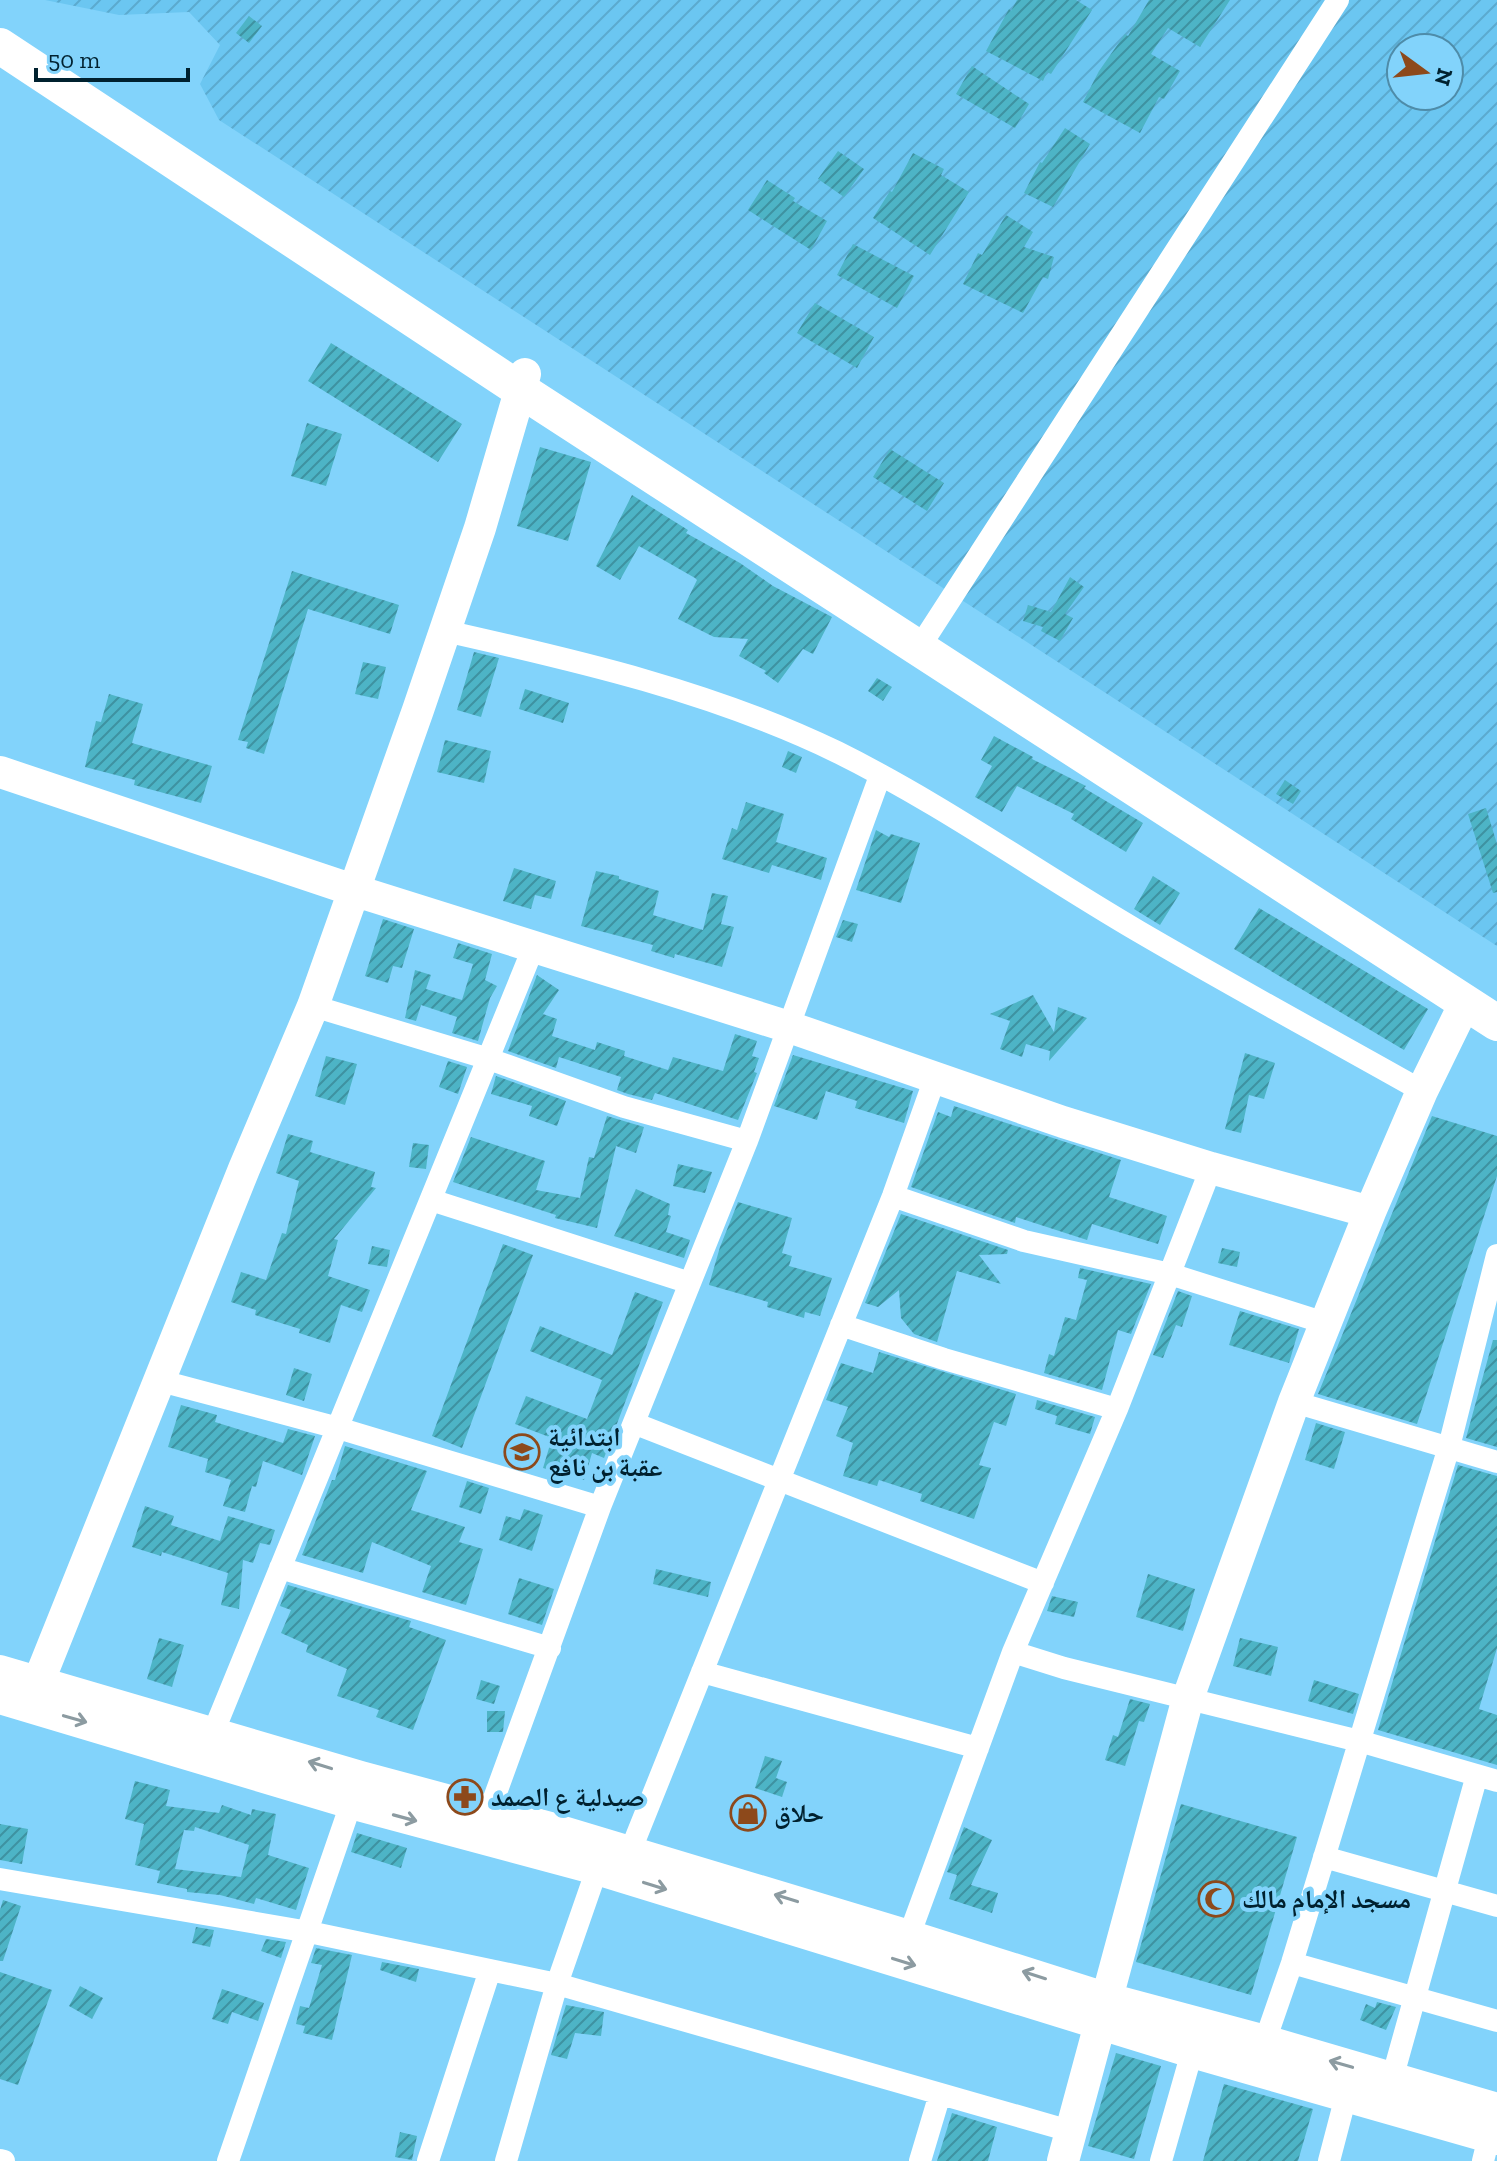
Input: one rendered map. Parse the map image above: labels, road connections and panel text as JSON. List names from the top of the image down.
{
  "places": {
    "school or university": ["ابتدائية عقبة بن نافع"],
    "pharmacy": ["صيدلية ع الصمد"],
    "shop": ["حلاق"],
    "mosque": ["مسجد الإمام مالك"]
  },
  "scale_bar": "50 m",
  "north": "right"
}
